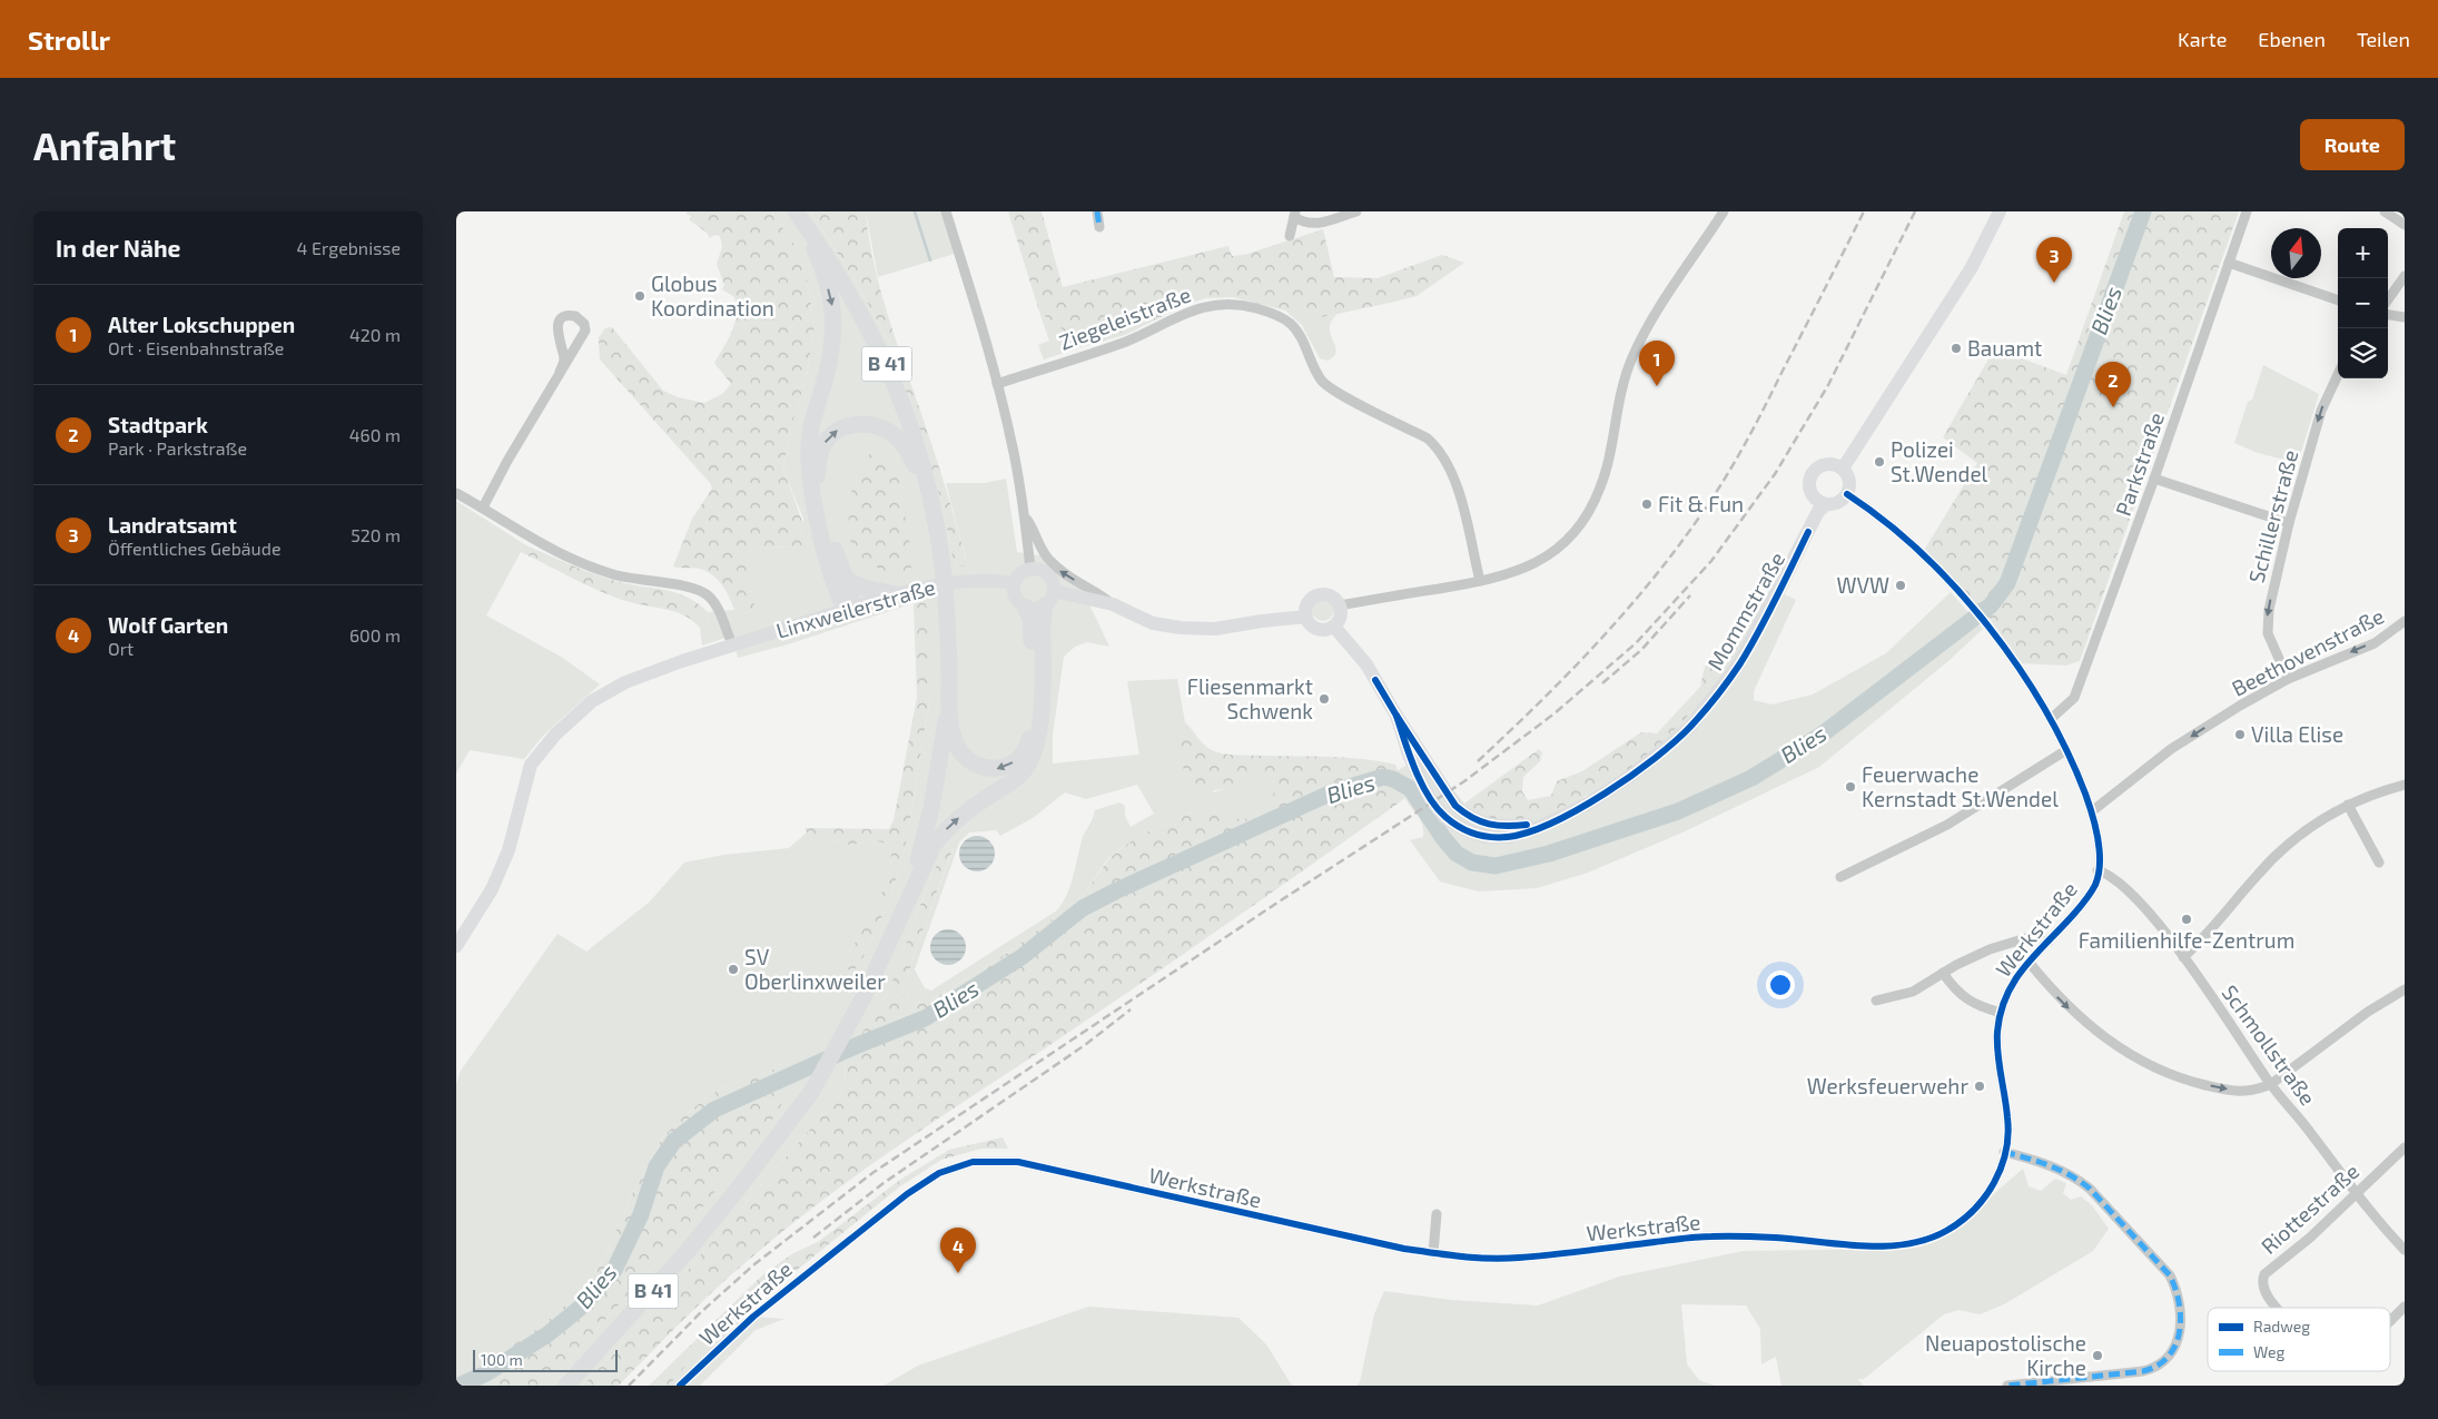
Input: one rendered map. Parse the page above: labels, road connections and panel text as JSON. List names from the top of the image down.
{
  "streets": {
    "highway": ["B 41"],
    "main road": ["Linxweilerstraße", "Mommstraße"],
    "street": [
      "Ziegeleistraße",
      "Parkstraße",
      "Schillerstraße",
      "Beethovenstraße",
      "Werkstraße",
      "Schmollstraße",
      "Riottestraße"
    ]
  },
  "crossings": [
    ["Parkstraße", "Werkstraße"],
    ["Schillerstraße", "Beethovenstraße"],
    ["Mommstraße", "Werkstraße"],
    ["Beethovenstraße", "Werkstraße"],
    ["Werkstraße", "Schmollstraße"],
    ["Schmollstraße", "Riottestraße"]
  ],
  "one_way": ["Schillerstraße", "Beethovenstraße"],
  "water": ["Blies"],
  "places": [
    "Globus Koordination",
    "Bauamt",
    "Polizei St.Wendel",
    "Fit & Fun",
    "WVW",
    "Fliesenmarkt Schwenk",
    "Villa Elise",
    "Feuerwache Kernstadt St.Wendel",
    "Familienhilfe-Zentrum",
    "SV Oberlinxweiler",
    "Werksfeuerwehr",
    "Neuapostolische Kirche"
  ],
  "legend": ["Radweg", "Weg"],
  "scale_bar": "100 m",
  "north": "top",
  "page": {
    "header": "Strollr",
    "nav": ["Karte", "Ebenen", "Teilen"],
    "buttons": "Route",
    "title": "Anfahrt",
    "heading": ["In der Nähe", "4 Ergebnisse"],
    "map_buttons": ["+", "−"],
    "pins": [
      "3",
      "1",
      "2",
      "4"
    ],
    "list": [
      {
        "mark": "1",
        "name": "Alter Lokschuppen",
        "note": "Ort · Eisenbahnstraße",
        "value": "420 m"
      },
      {
        "mark": "2",
        "name": "Stadtpark",
        "note": "Park · Parkstraße",
        "value": "460 m"
      },
      {
        "mark": "3",
        "name": "Landratsamt",
        "note": "Öffentliches Gebäude",
        "value": "520 m"
      },
      {
        "mark": "4",
        "name": "Wolf Garten",
        "note": "Ort",
        "value": "600 m"
      }
    ],
    "scale": "100 m"
  }
}
